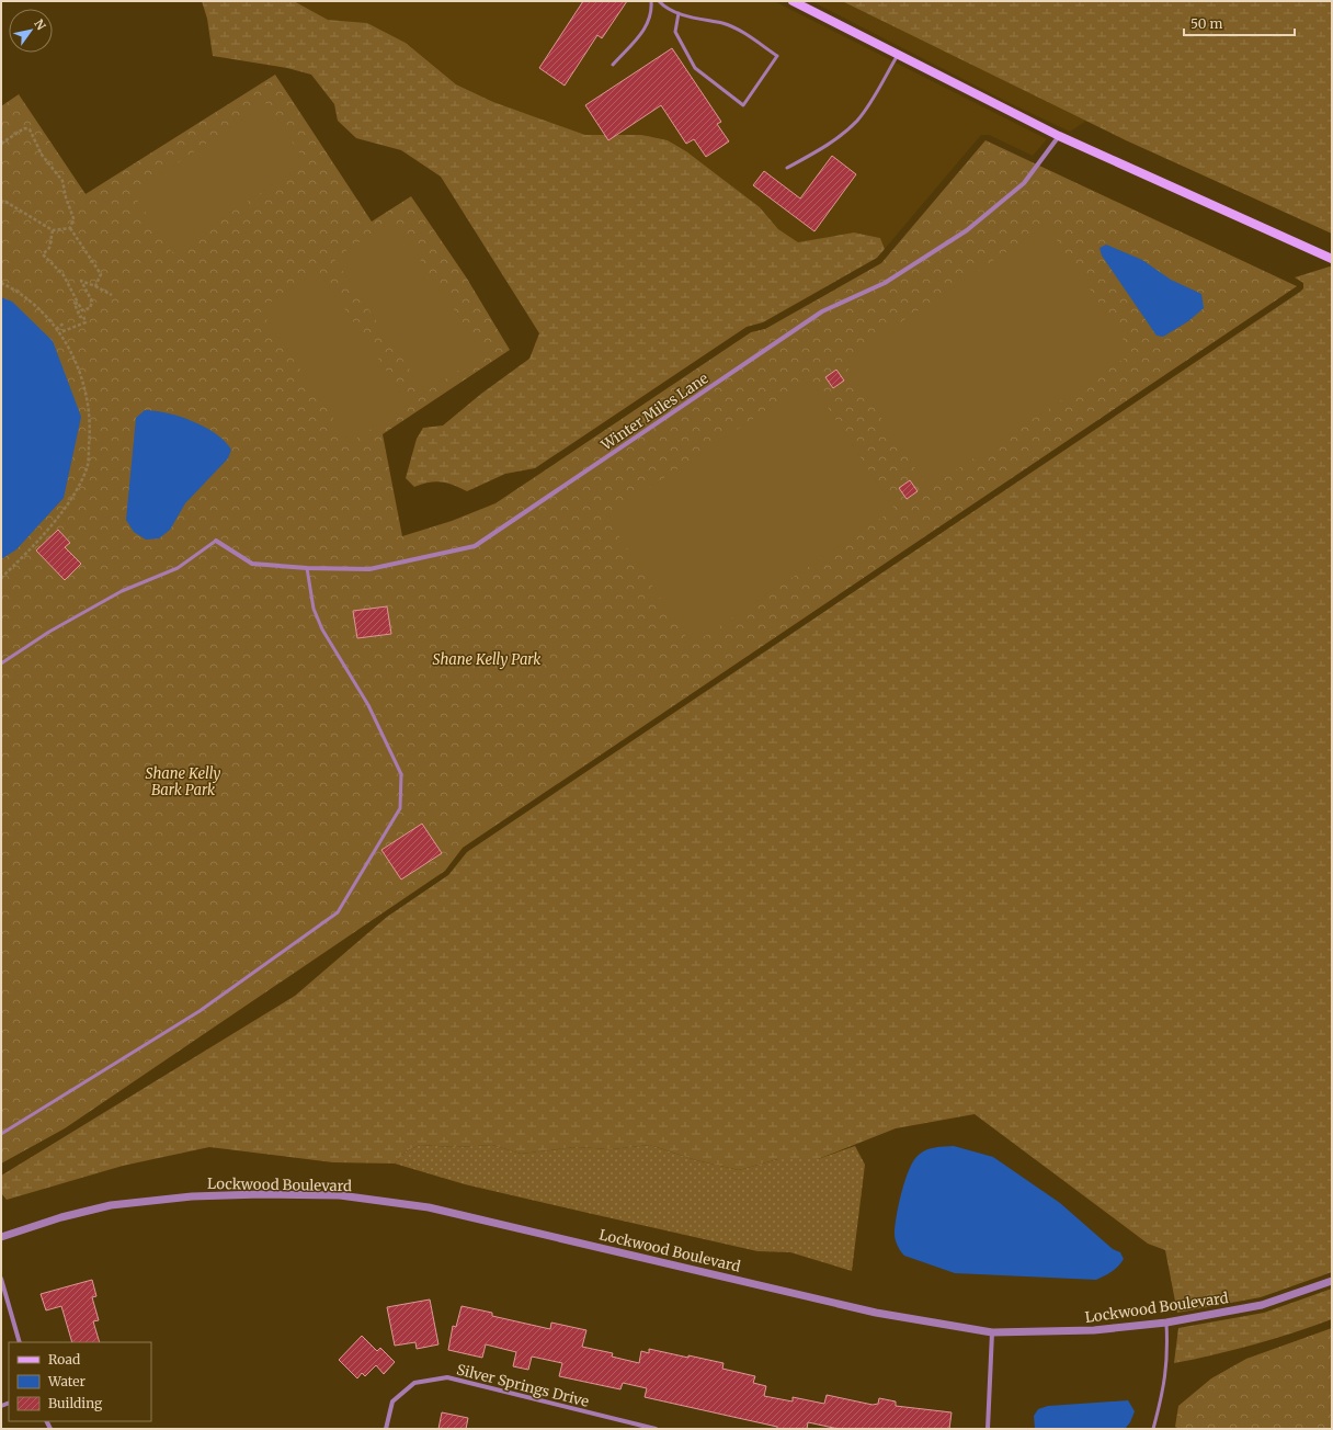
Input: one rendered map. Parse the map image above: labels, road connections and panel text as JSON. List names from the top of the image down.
{
  "streets": {
    "street": ["Winter Miles Lane", "Lockwood Boulevard", "Silver Springs Drive"]
  },
  "parks": ["Shane Kelly Park", "Shane Kelly Bark Park"],
  "legend": ["Road", "Water", "Building"],
  "scale_bar": "50 m",
  "north": "top right"
}
